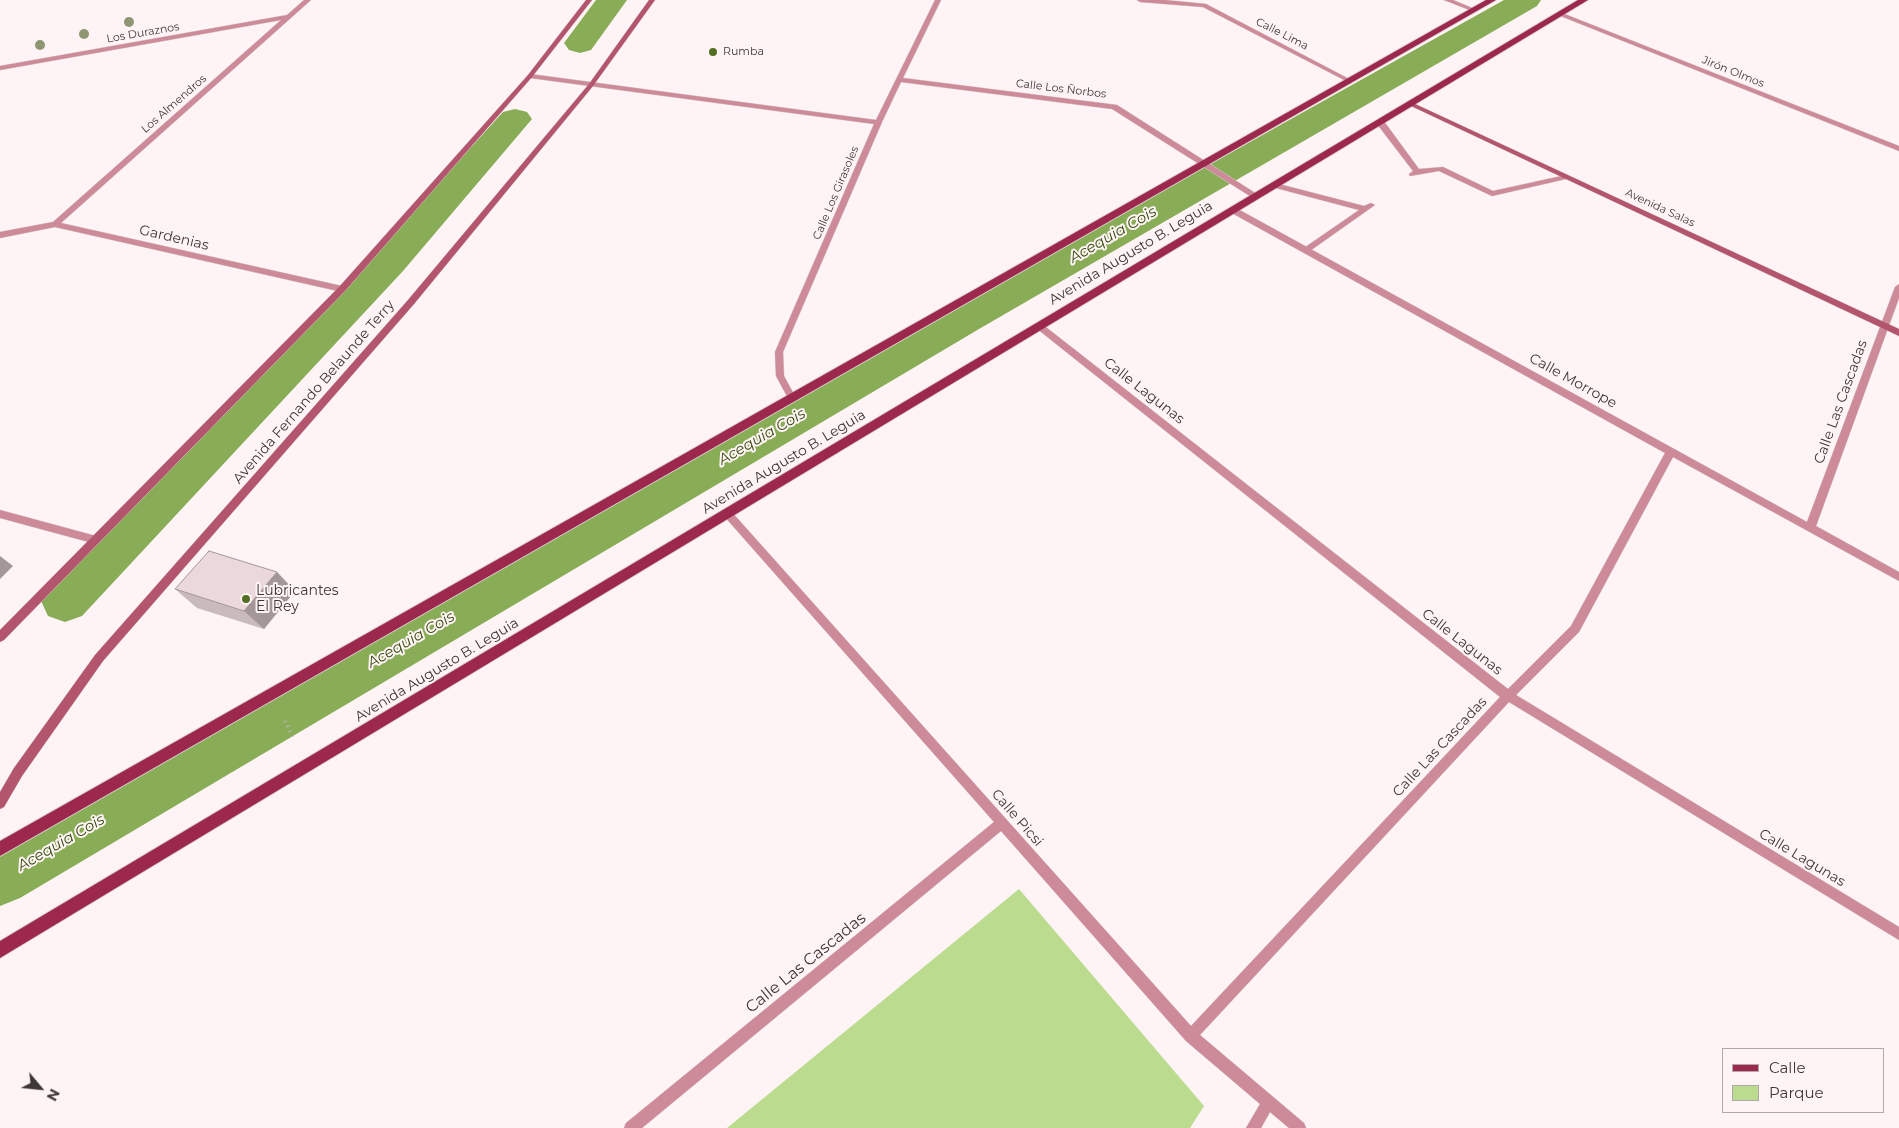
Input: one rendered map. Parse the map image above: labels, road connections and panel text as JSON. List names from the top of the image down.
{
  "streets": {
    "main road": ["Avenida Salas", "Avenida Augusto B. Leguia", "Avenida Fernando Belaunde Terry"],
    "street": [
      "Los Duraznos",
      "Calle Lima",
      "Jirón Olmos",
      "Calle Los Ñorbos",
      "Los Almendros",
      "Calle Los Girasoles",
      "Gardenias",
      "Calle Morrope",
      "Calle Lagunas",
      "Calle Las Cascadas",
      "Calle Picsi"
    ]
  },
  "crossings": [
    ["Los Duraznos", "Los Almendros"],
    ["Jirón Olmos", "Avenida Augusto B. Leguia"],
    ["Calle Los Ñorbos", "Calle Los Girasoles"],
    ["Calle Los Ñorbos", "Avenida Augusto B. Leguia"],
    ["Los Almendros", "Gardenias"],
    ["Avenida Salas", "Avenida Augusto B. Leguia"],
    ["Avenida Salas", "Calle Las Cascadas"],
    ["Avenida Augusto B. Leguia", "Calle Morrope"],
    ["Avenida Augusto B. Leguia", "Calle Lagunas"],
    ["Avenida Augusto B. Leguia", "Calle Picsi"],
    ["Calle Morrope", "Calle Las Cascadas"],
    ["Calle Lagunas", "Calle Las Cascadas"],
    ["Calle Las Cascadas", "Calle Picsi"]
  ],
  "water": ["Acequia Cois"],
  "places": ["Rumba", "Lubricantes El Rey"],
  "legend": ["Calle", "Parque"],
  "north": "bottom right"
}
